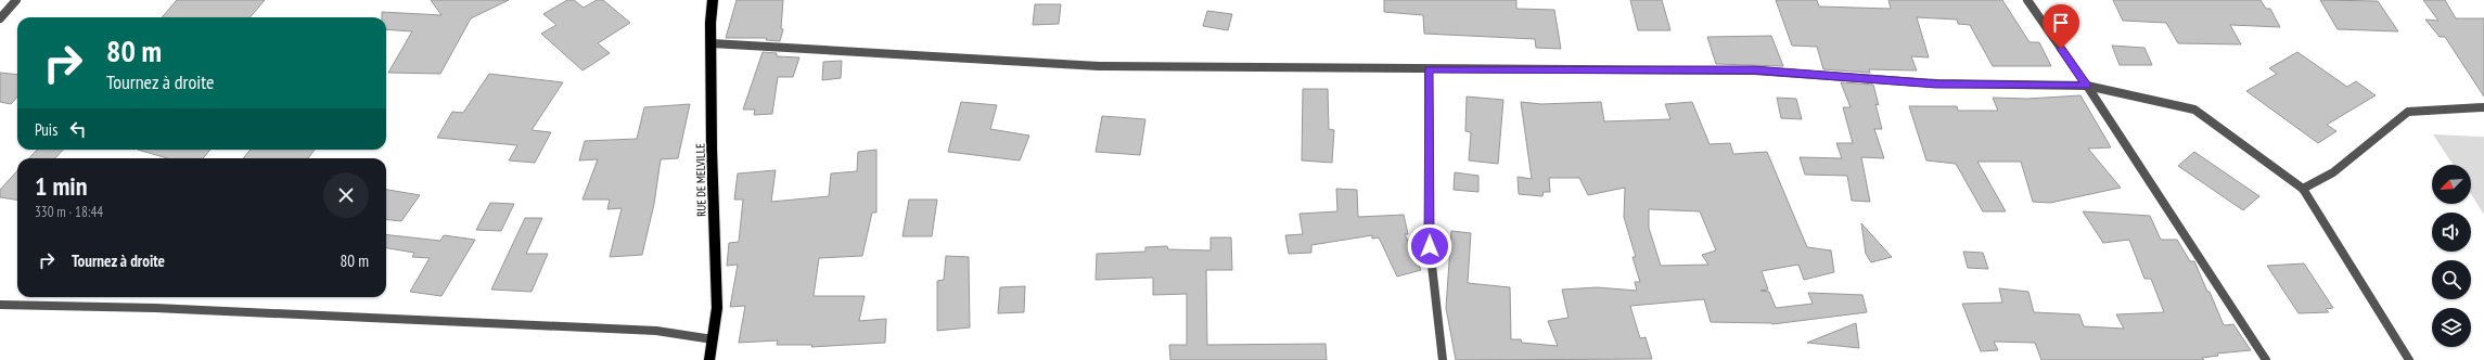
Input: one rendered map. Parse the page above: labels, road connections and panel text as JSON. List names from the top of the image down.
{
  "streets": {
    "main road": ["RUE DE MELVILLE"]
  },
  "north": "bottom left",
  "page": {
    "turn": ["80 m", "Tournez à droite"],
    "then": "Puis",
    "heading": ["1 min", "330 m · 18:44"],
    "list": [
      {
        "name": "Tournez à droite",
        "value": "80 m"
      }
    ]
  }
}
